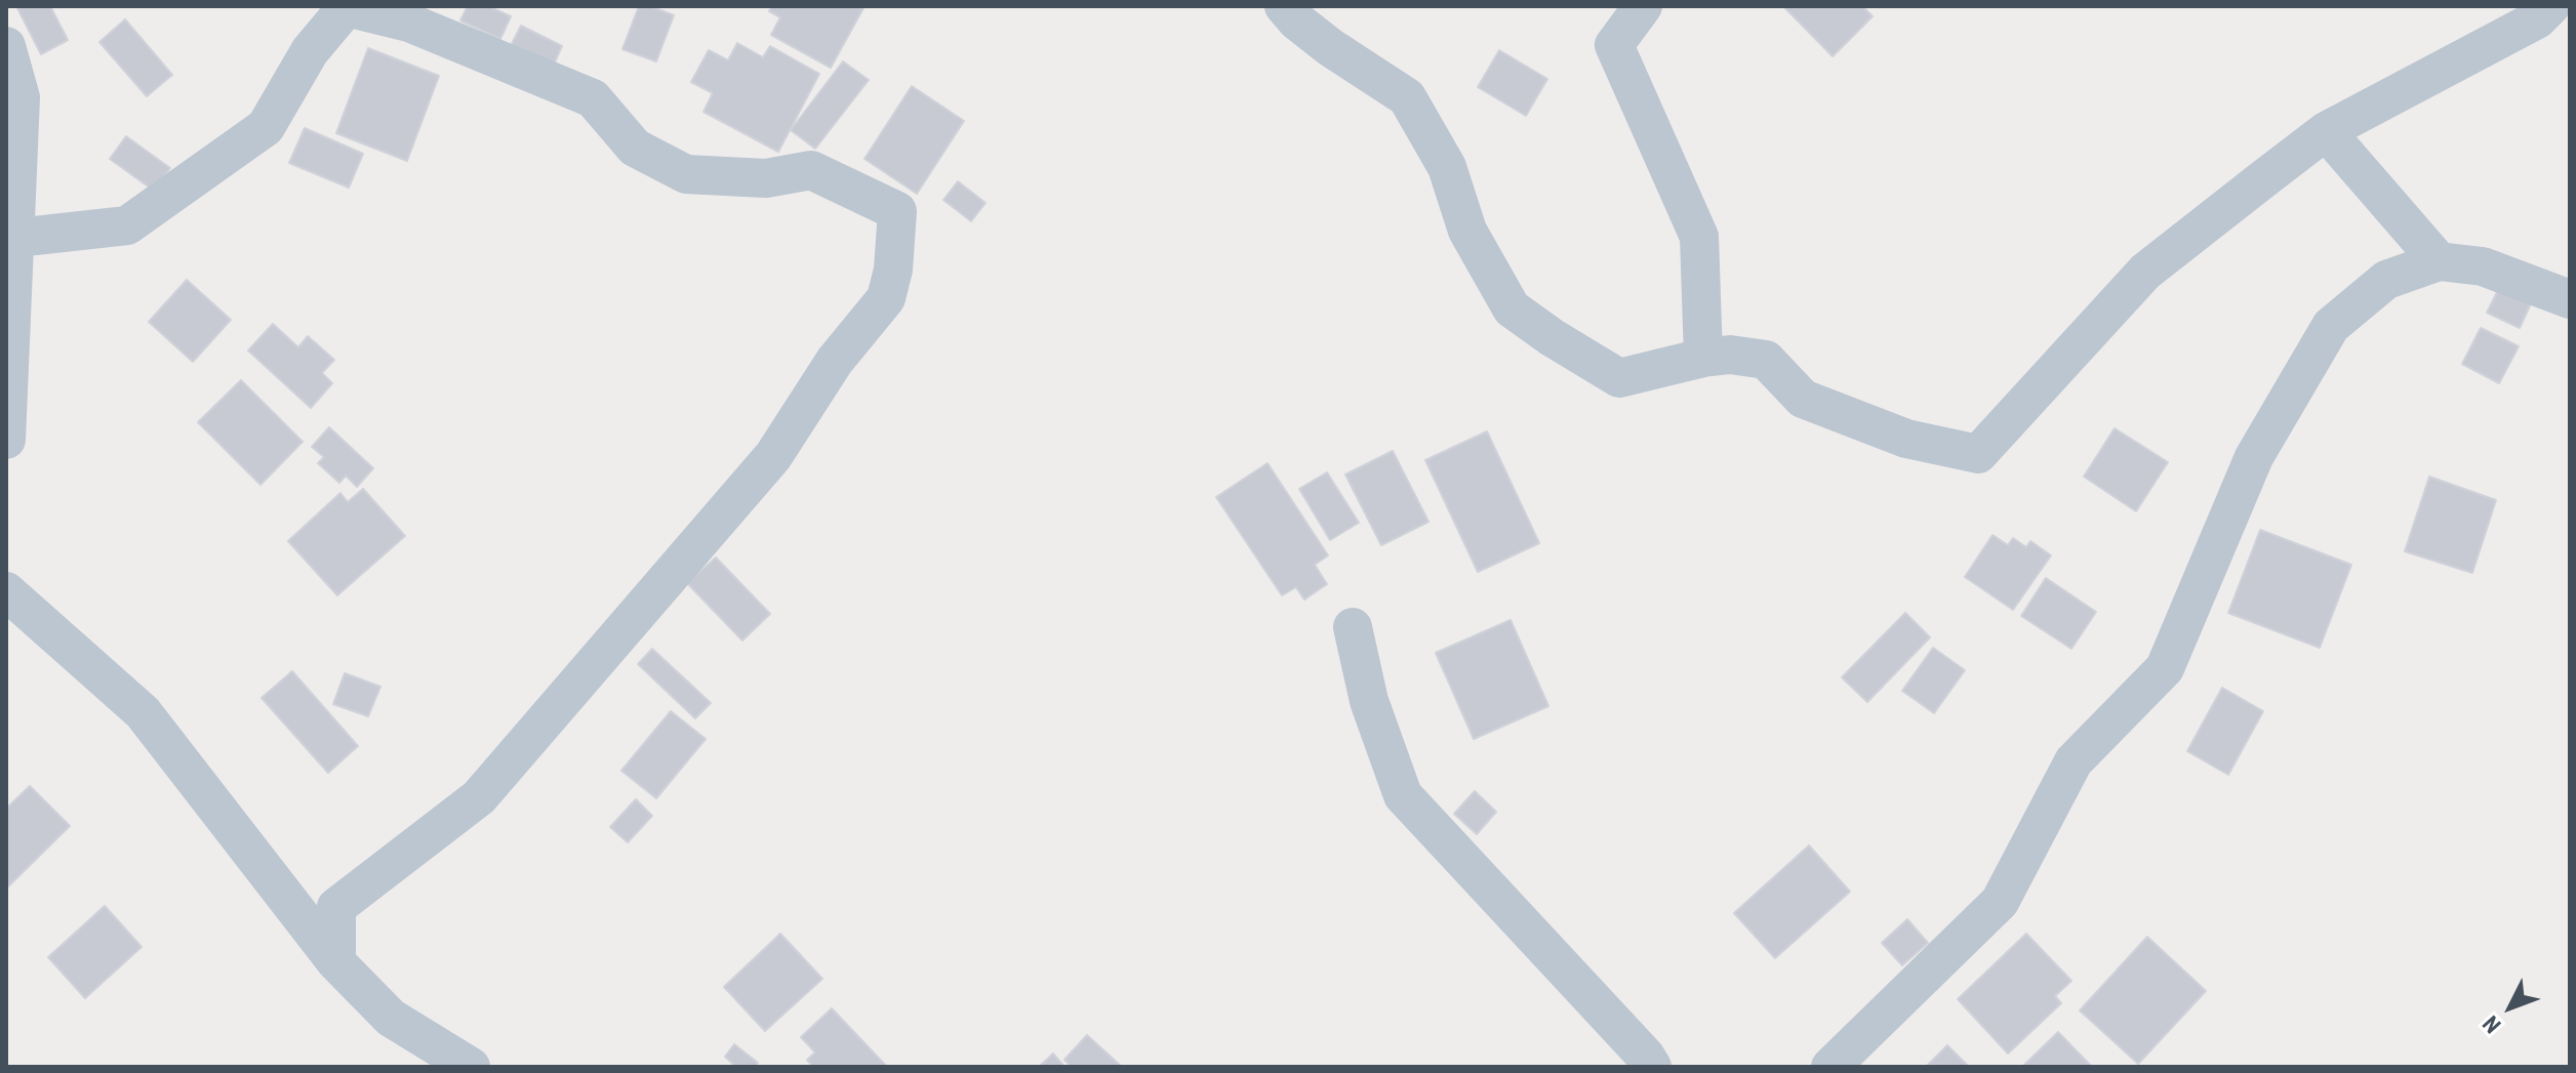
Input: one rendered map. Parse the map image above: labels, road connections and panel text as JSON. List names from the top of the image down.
{
  "north": "bottom left"
}
